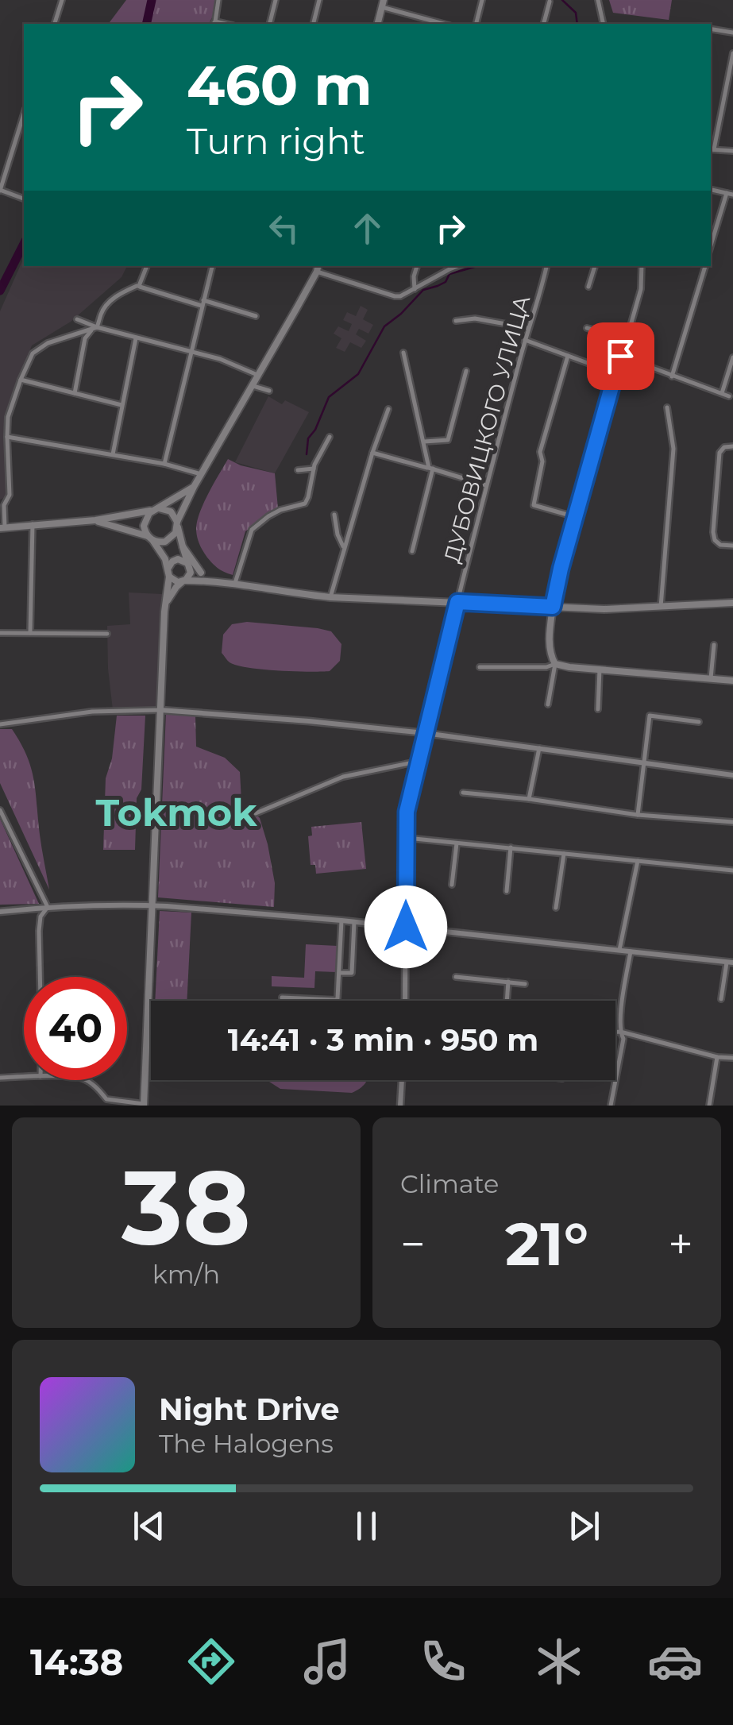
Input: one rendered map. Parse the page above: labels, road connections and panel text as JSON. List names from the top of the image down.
{
  "streets": {
    "street": ["ДУБОВИЦКОГО УЛИЦА"]
  },
  "districts": ["Tokmok"],
  "page": {
    "turn": ["460 m", "Turn right"],
    "limit": "40",
    "trip": "14:41 · 3 min · 950 m",
    "tile": [
      ["38", "km/h"],
      "Climate"
    ],
    "heat": ["−", "21°", "+"],
    "song": ["Night Drive", "The Halogens"],
    "tabs": "14:38"
  }
}
